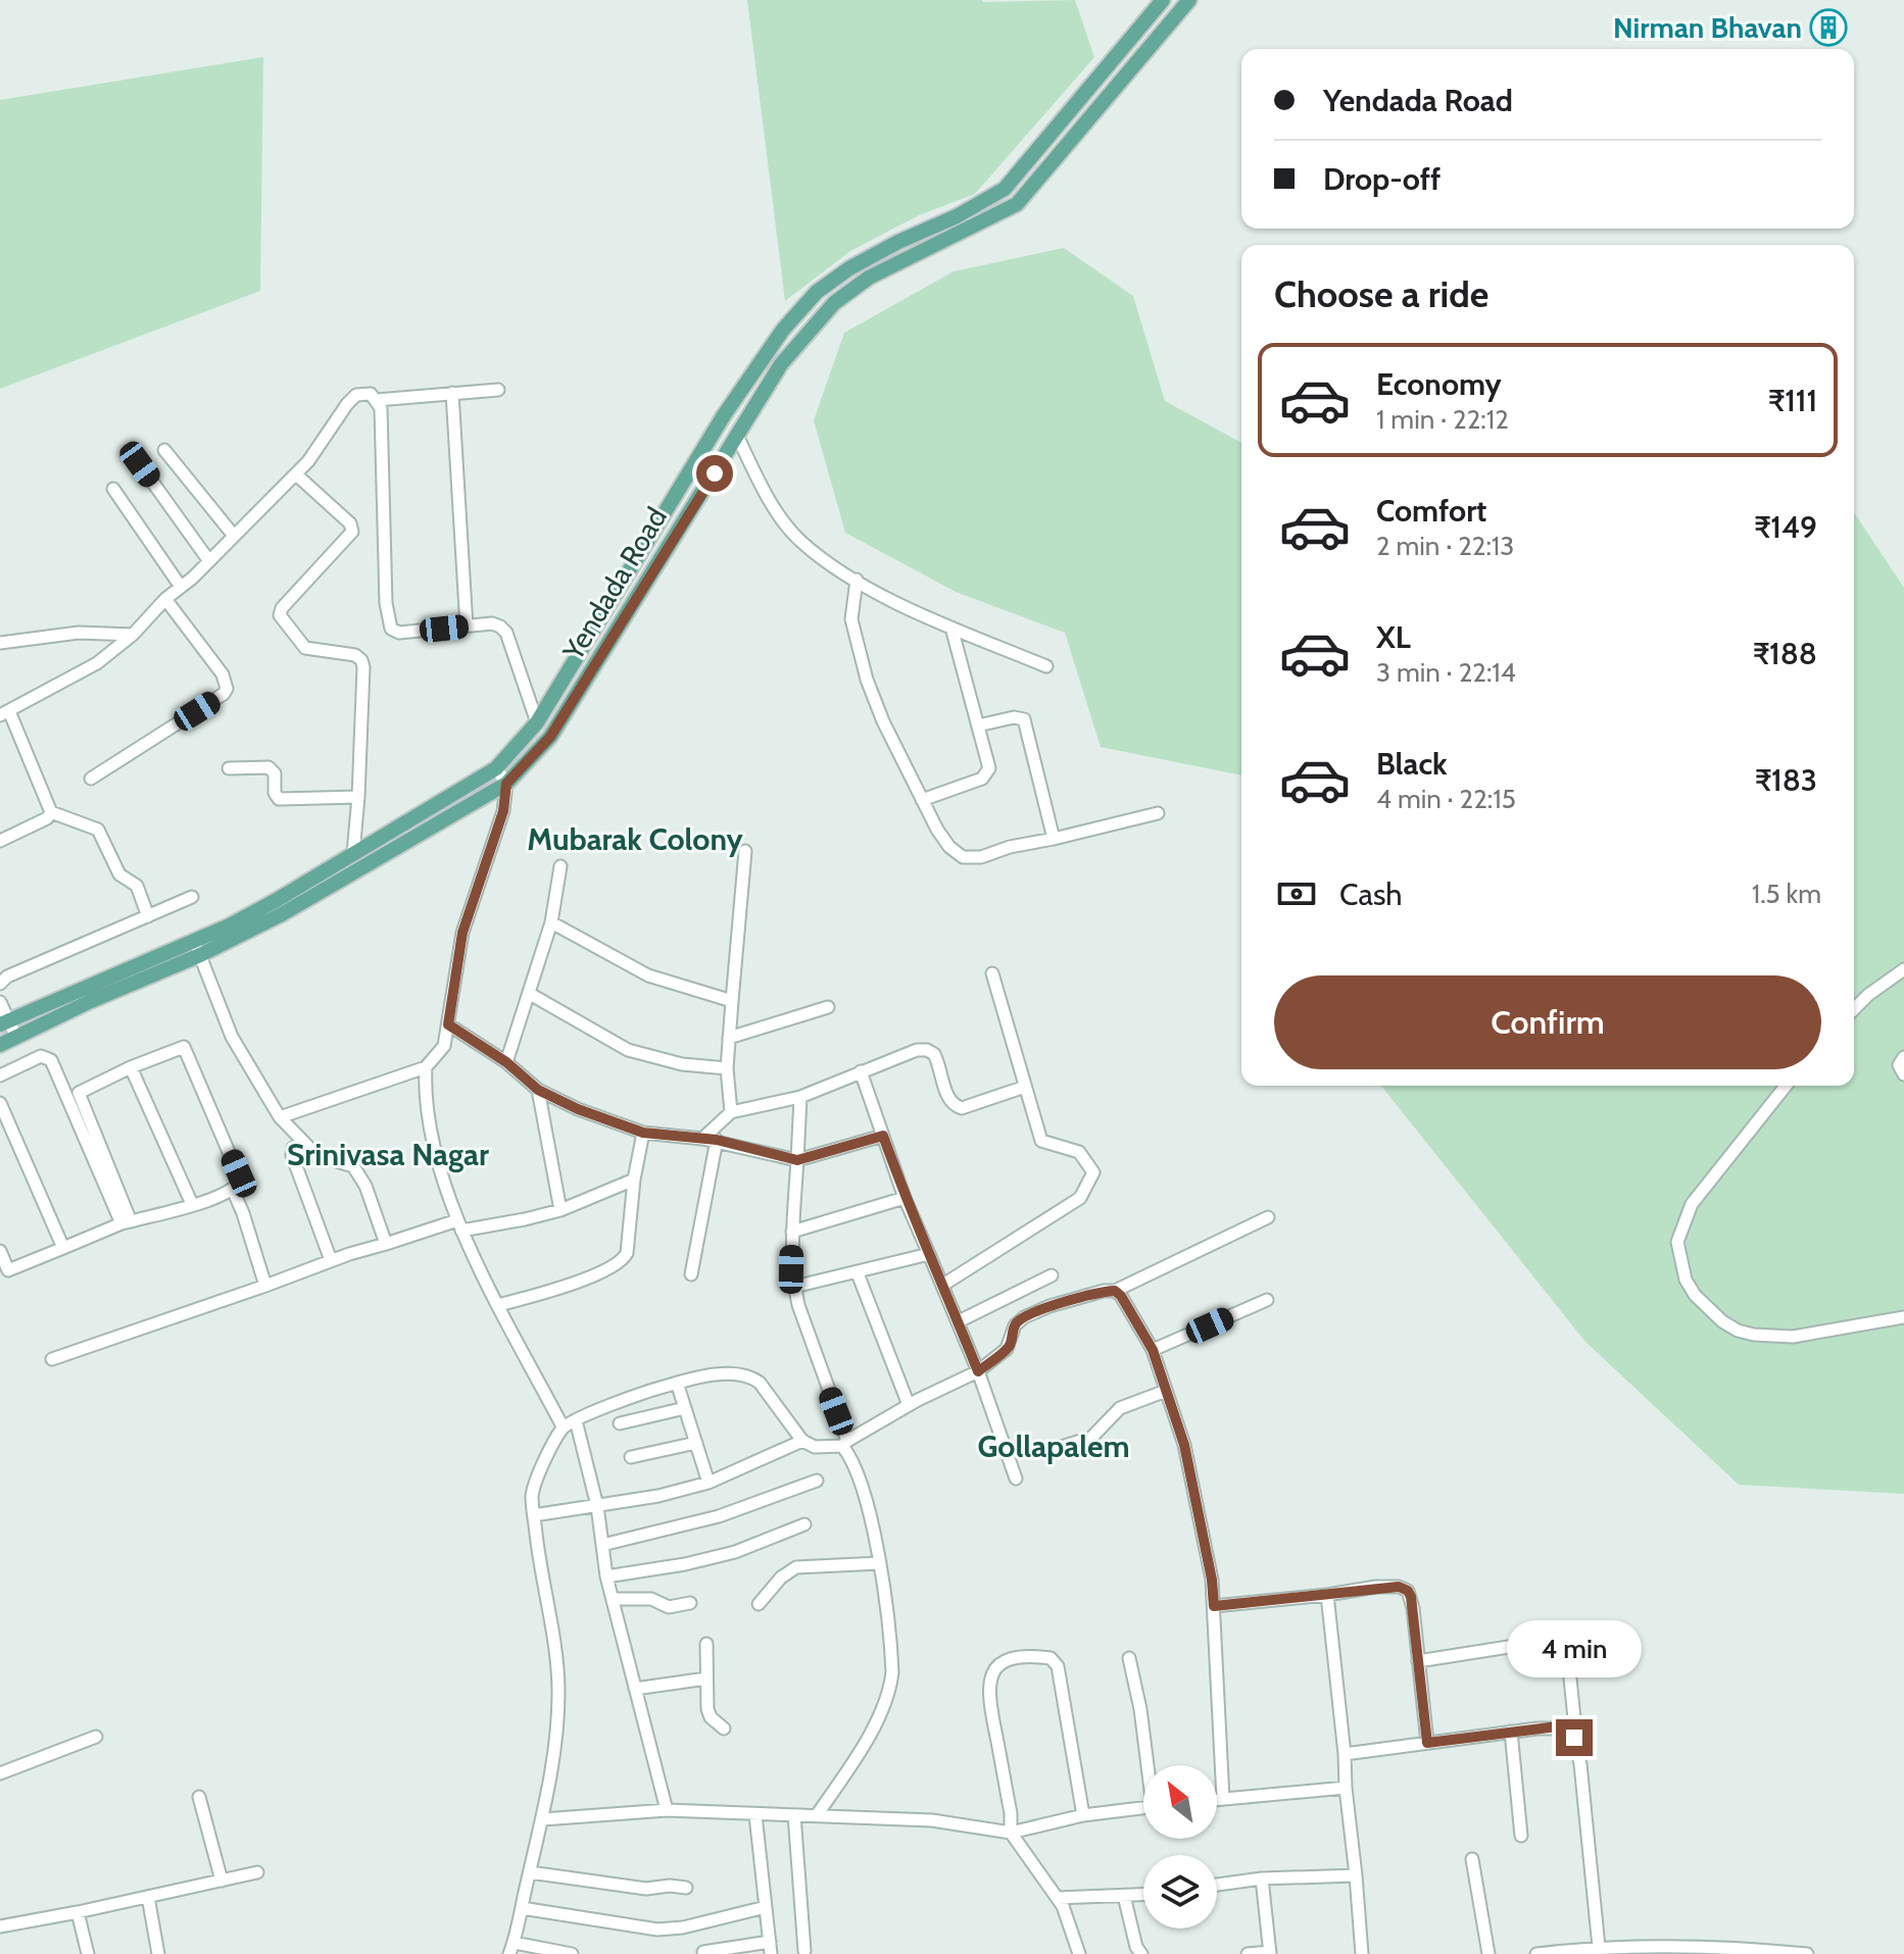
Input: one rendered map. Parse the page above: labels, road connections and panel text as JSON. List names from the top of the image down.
{
  "streets": {
    "main road": ["Yendada Road"]
  },
  "districts": ["Mubarak Colony", "Srinivasa Nagar", "Gollapalem"],
  "places": {
    "building": ["Nirman Bhavan"]
  },
  "north": "top left",
  "page": {
    "banner": ["Yendada Road", "Drop-off"],
    "heading": "Choose a ride",
    "list": [
      {
        "name": "Economy",
        "note": "1 min · 22:12",
        "value": "₹111"
      },
      {
        "name": "Comfort",
        "note": "2 min · 22:13",
        "value": "₹149"
      },
      {
        "name": "XL",
        "note": "3 min · 22:14",
        "value": "₹188"
      },
      {
        "name": "Black",
        "note": "4 min · 22:15",
        "value": "₹183"
      }
    ],
    "pay": ["Cash", "1.5 km"],
    "buttons": "Confirm",
    "bubble": "4 min"
  }
}
